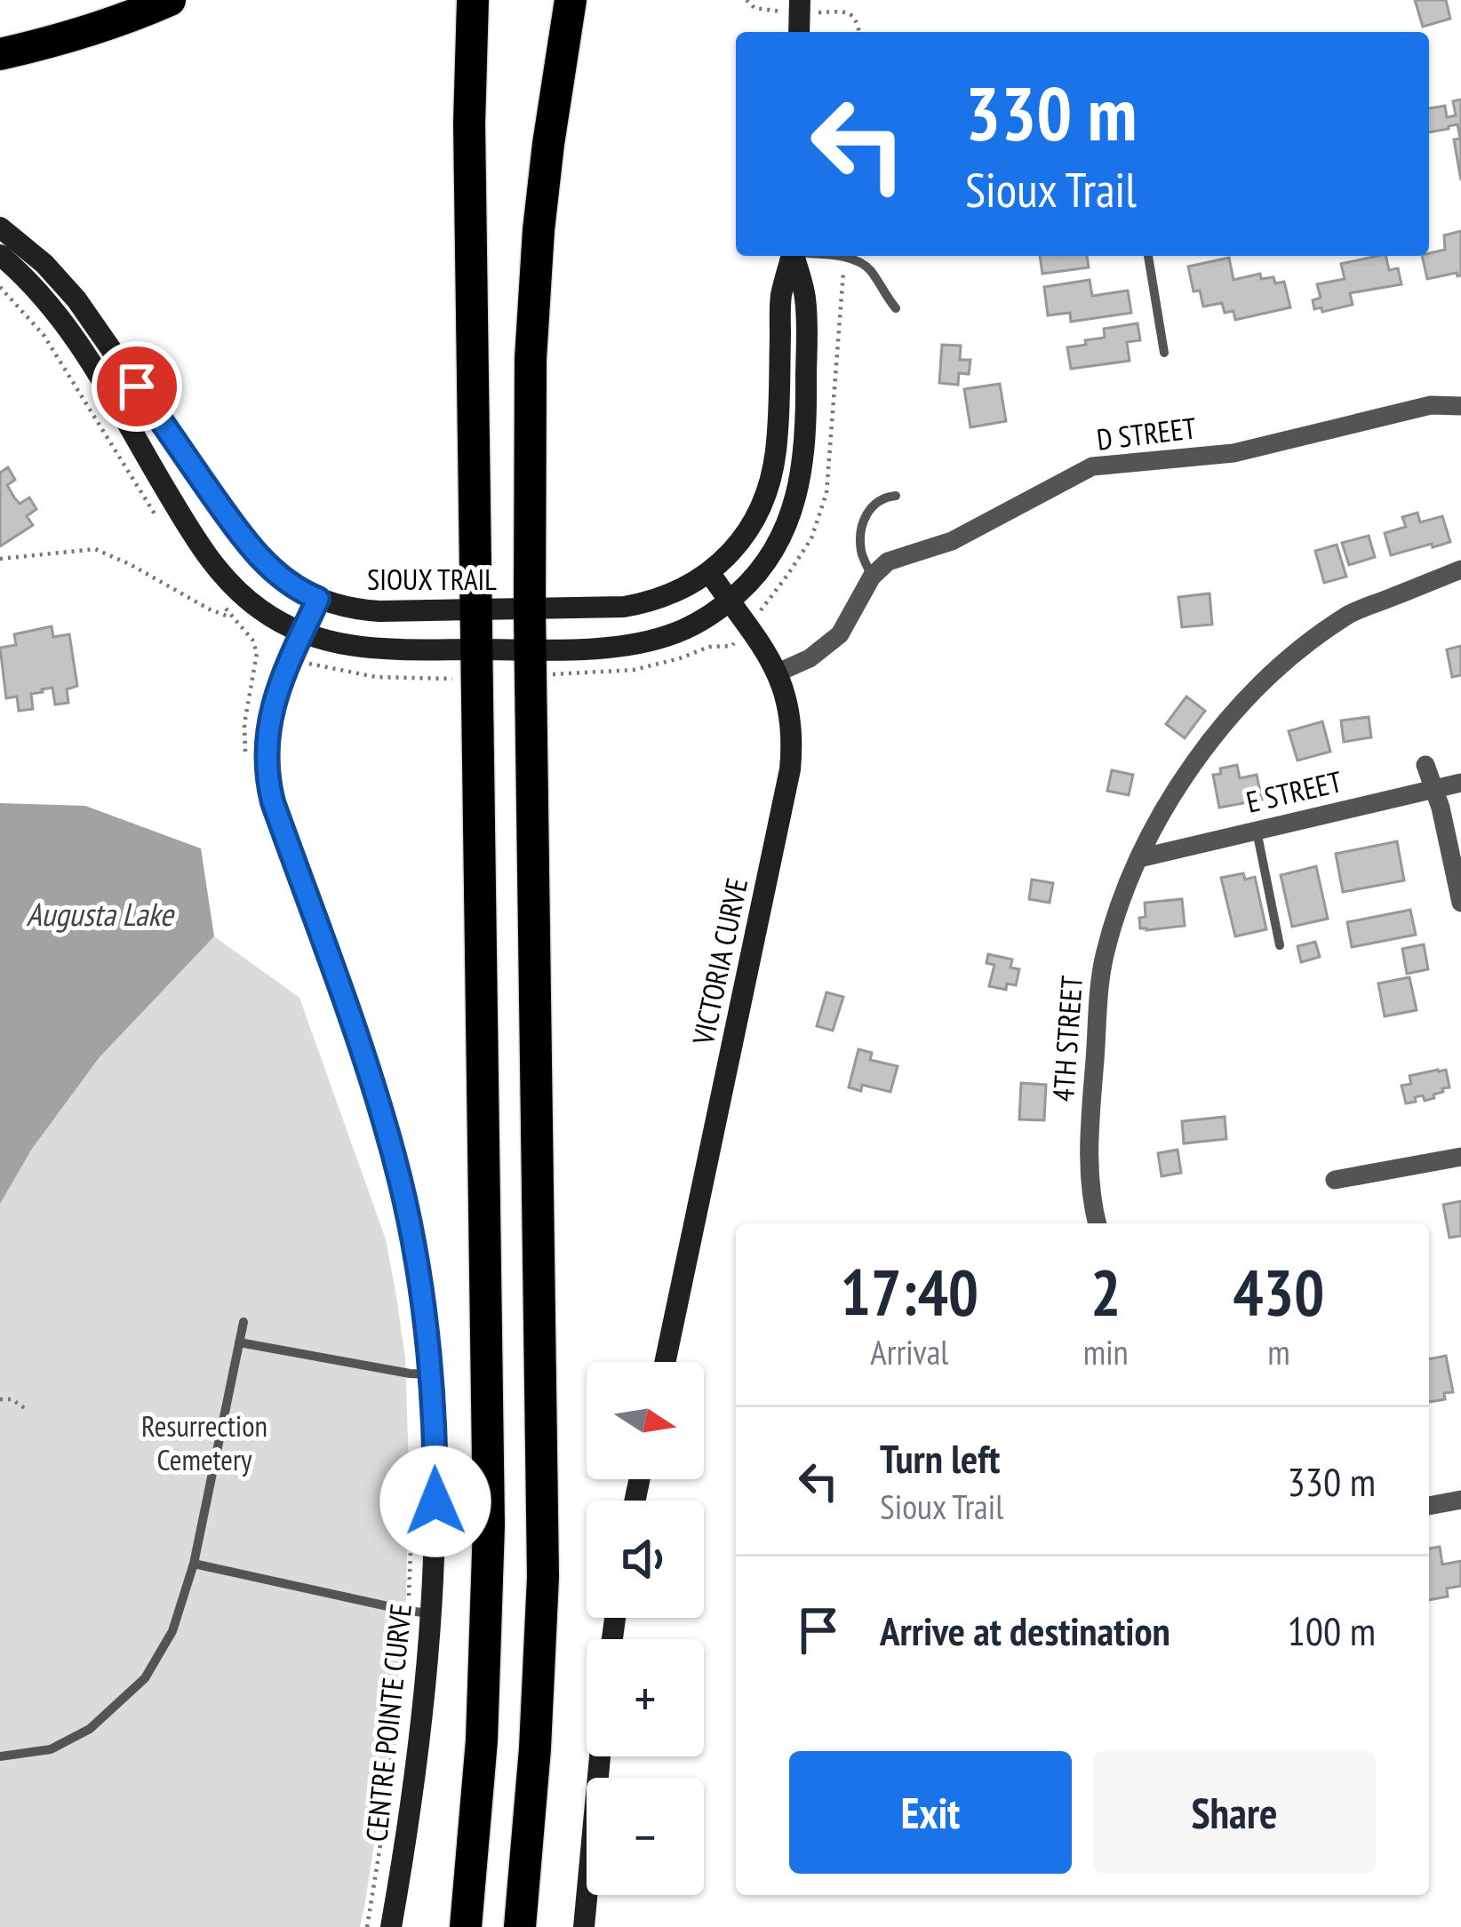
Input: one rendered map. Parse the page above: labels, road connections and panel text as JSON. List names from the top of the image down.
{
  "streets": {
    "main road": ["SIOUX TRAIL", "VICTORIA CURVE", "CENTRE POINTE CURVE"],
    "street": ["D STREET", "E STREET", "4TH STREET"]
  },
  "crossings": [
    ["SIOUX TRAIL", "VICTORIA CURVE"],
    ["SIOUX TRAIL", "CENTRE POINTE CURVE"],
    ["E STREET", "4TH STREET"]
  ],
  "water": ["Augusta Lake"],
  "parks": ["Resurrection Cemetery"],
  "north": "right",
  "page": {
    "turn": ["330 m", "Sioux Trail"],
    "eta": [
      "17:40",
      "Arrival",
      "2",
      "min",
      "430",
      "m"
    ],
    "map_buttons": ["+", "−"],
    "list": [
      {
        "name": "Turn left",
        "note": "Sioux Trail",
        "value": "330 m"
      },
      {
        "name": "Arrive at destination",
        "value": "100 m"
      }
    ],
    "buttons": ["Exit", "Share"]
  }
}
